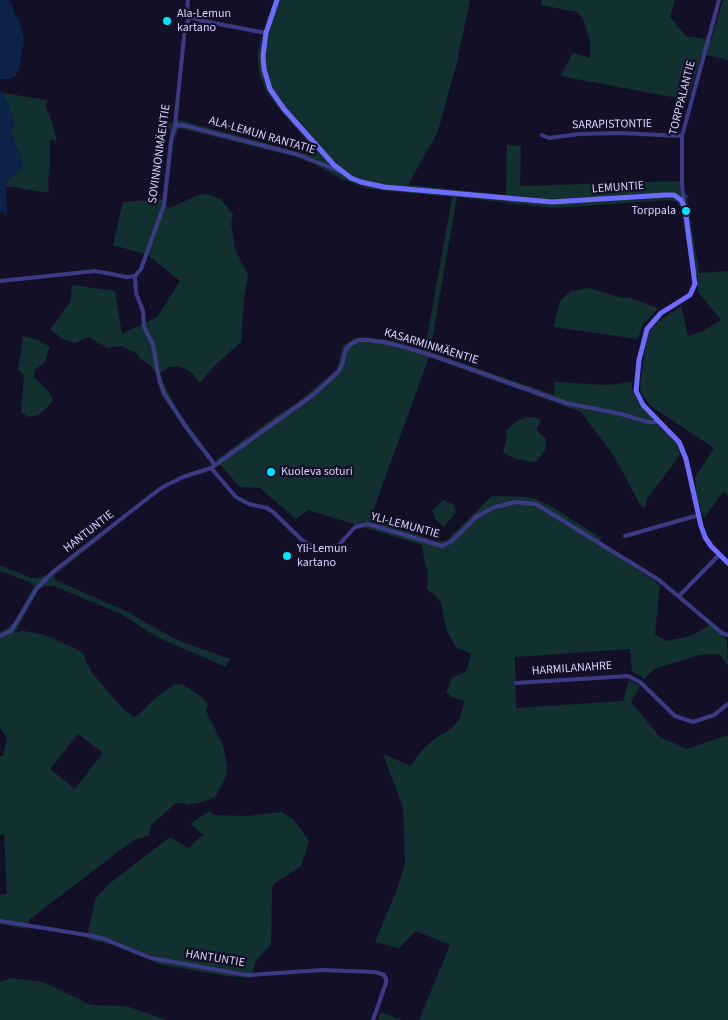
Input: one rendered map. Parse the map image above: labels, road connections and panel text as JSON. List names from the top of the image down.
{
  "streets": {
    "street": [
      "TORPPALANTIE",
      "SARAPISTONTIE",
      "ALA-LEMUN RANTATIE",
      "SOVINNONMÄENTIE",
      "LEMUNTIE",
      "KASARMINMÄENTIE",
      "YLI-LEMUNTIE",
      "HANTUNTIE",
      "HARMILANAHRE"
    ]
  },
  "crossings": [
    ["TORPPALANTIE", "SARAPISTONTIE"],
    ["TORPPALANTIE", "LEMUNTIE"],
    ["ALA-LEMUN RANTATIE", "SOVINNONMÄENTIE"],
    ["ALA-LEMUN RANTATIE", "LEMUNTIE"],
    ["KASARMINMÄENTIE", "YLI-LEMUNTIE"],
    ["KASARMINMÄENTIE", "HANTUNTIE"],
    ["YLI-LEMUNTIE", "HANTUNTIE"]
  ],
  "places": [
    "Ala-Lemun kartano",
    "Torppala",
    "Kuoleva soturi",
    "Yli-Lemun kartano"
  ]
}
